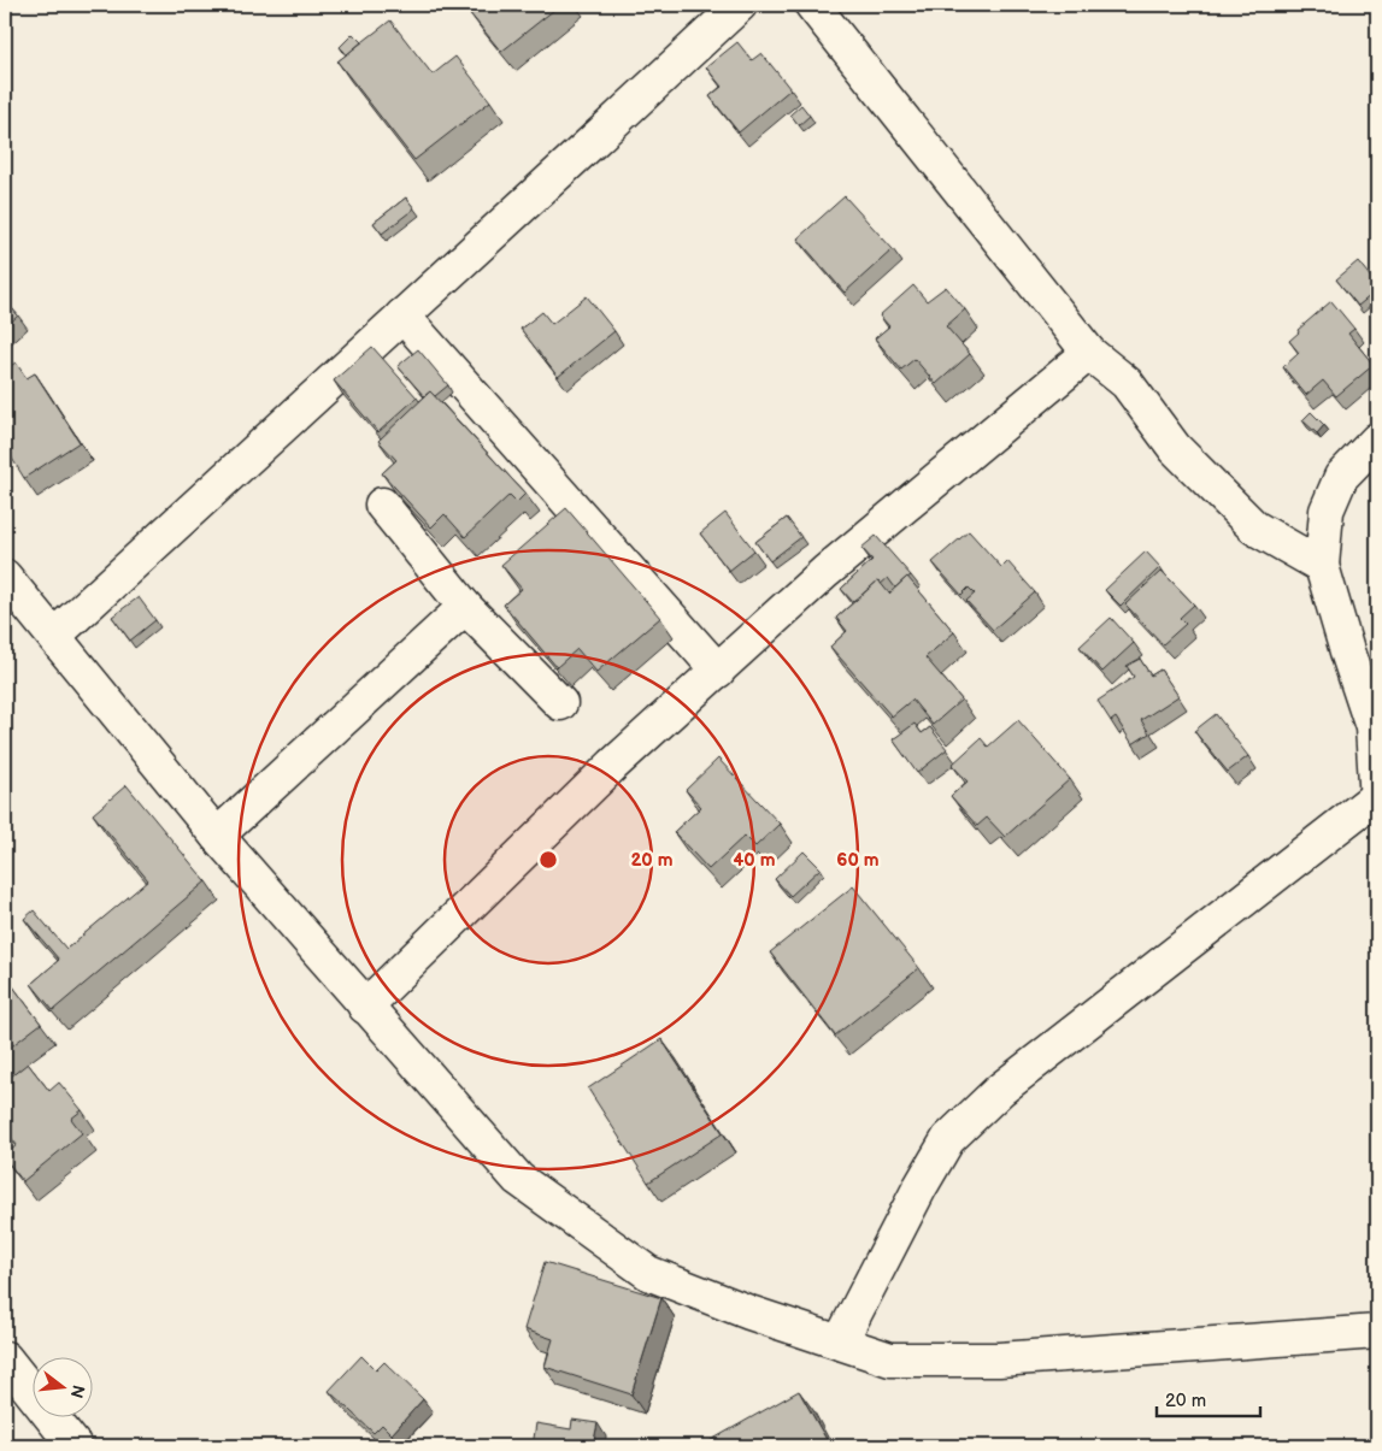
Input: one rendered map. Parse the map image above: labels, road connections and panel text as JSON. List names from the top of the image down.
{
  "scale_bar": "20 m",
  "north": "right",
  "rings": ["20 m", "40 m", "60 m"]
}
